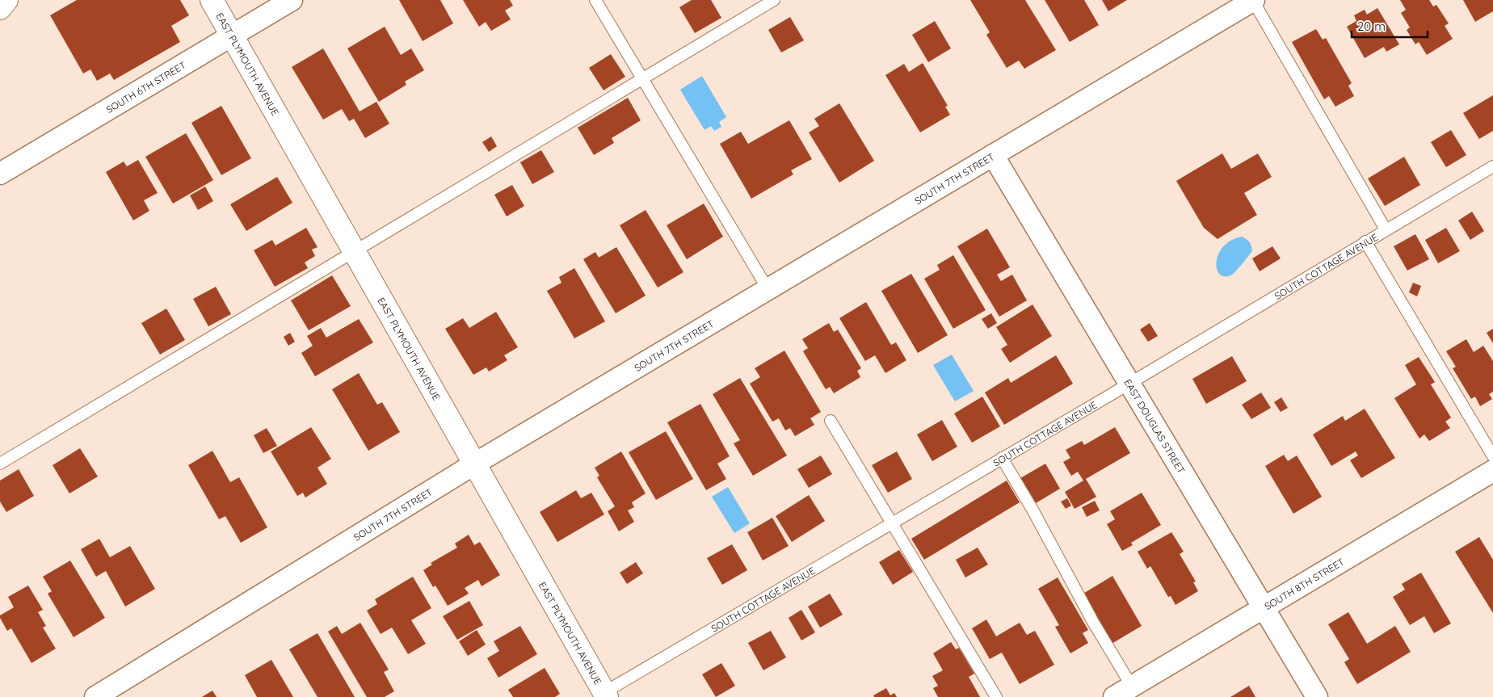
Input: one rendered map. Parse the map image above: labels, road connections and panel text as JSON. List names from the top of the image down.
{
  "streets": {
    "main road": ["EAST PLYMOUTH AVENUE"],
    "street": [
      "SOUTH 6TH STREET",
      "SOUTH 7TH STREET",
      "EAST DOUGLAS STREET",
      "SOUTH 8TH STREET"
    ],
    "lane": ["SOUTH COTTAGE AVENUE"]
  },
  "crossings": [
    ["EAST PLYMOUTH AVENUE", "SOUTH 6TH STREET"],
    ["EAST PLYMOUTH AVENUE", "SOUTH 7TH STREET"],
    ["EAST PLYMOUTH AVENUE", "SOUTH COTTAGE AVENUE"],
    ["SOUTH 7TH STREET", "EAST DOUGLAS STREET"],
    ["SOUTH COTTAGE AVENUE", "EAST DOUGLAS STREET"],
    ["EAST DOUGLAS STREET", "SOUTH 8TH STREET"]
  ],
  "scale_bar": "20 m"
}
